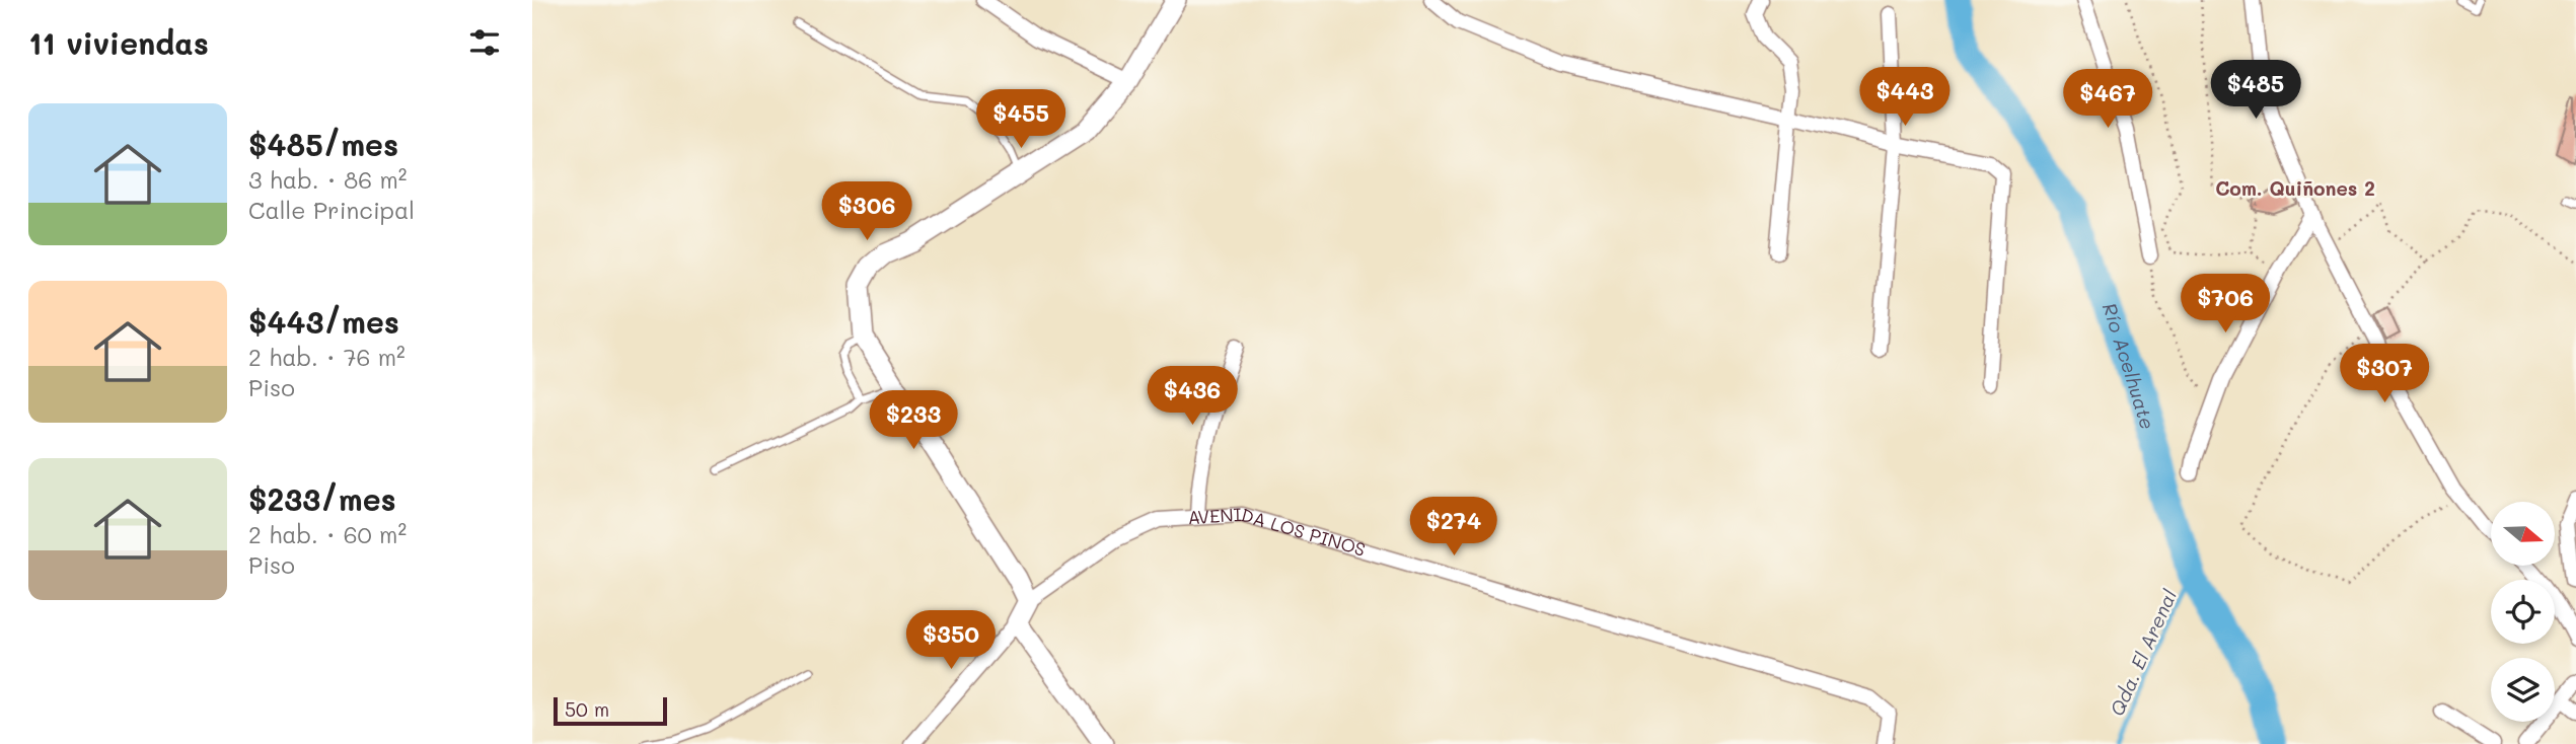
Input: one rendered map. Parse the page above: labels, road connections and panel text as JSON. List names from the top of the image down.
{
  "streets": {
    "street": ["AVENIDA LOS PINOS"]
  },
  "districts": ["Com. Quiñones 2"],
  "water": ["Río Acelhuate", "Qda. El Arenal"],
  "scale_bar": "50 m",
  "north": "right",
  "page": {
    "heading": "11 viviendas",
    "price": [
      "$485",
      "$443",
      "$467",
      "$455",
      "$306",
      "$706",
      "$307",
      "$436",
      "$233",
      "$274",
      "$350"
    ],
    "list": [
      {
        "name": "$485/mes",
        "note": "3 hab. · 86 m² · Calle Principal"
      },
      {
        "name": "$443/mes",
        "note": "2 hab. · 76 m² · Piso"
      },
      {
        "name": "$233/mes",
        "note": "2 hab. · 60 m² · Piso"
      }
    ],
    "scale": "50 m"
  }
}
